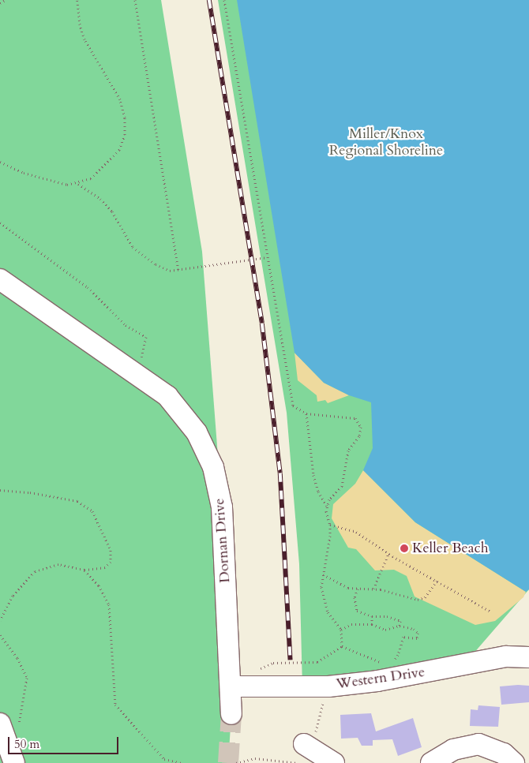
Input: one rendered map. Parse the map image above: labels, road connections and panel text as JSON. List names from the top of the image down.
{
  "streets": {
    "street": ["Dornan Drive", "Western Drive"]
  },
  "crossings": [
    ["Dornan Drive", "Western Drive"]
  ],
  "parks": ["Miller/Knox Regional Shoreline"],
  "places": ["Keller Beach"],
  "scale_bar": "50 m"
}
